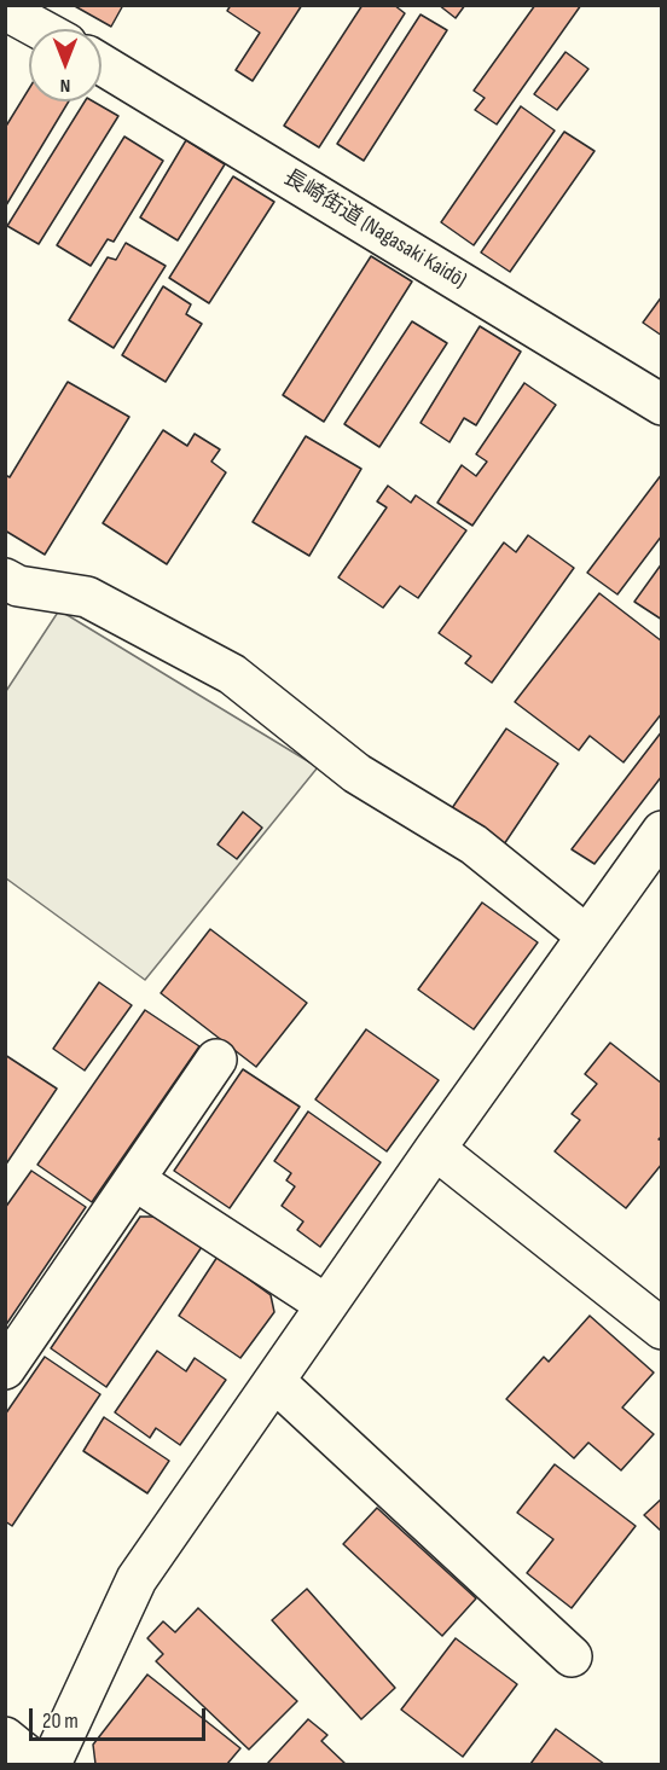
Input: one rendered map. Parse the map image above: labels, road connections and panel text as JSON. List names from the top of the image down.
{
  "streets": {
    "street": ["長崎街道 (Nagasaki Kaidō)"]
  },
  "scale_bar": "20 m",
  "north": "bottom"
}
